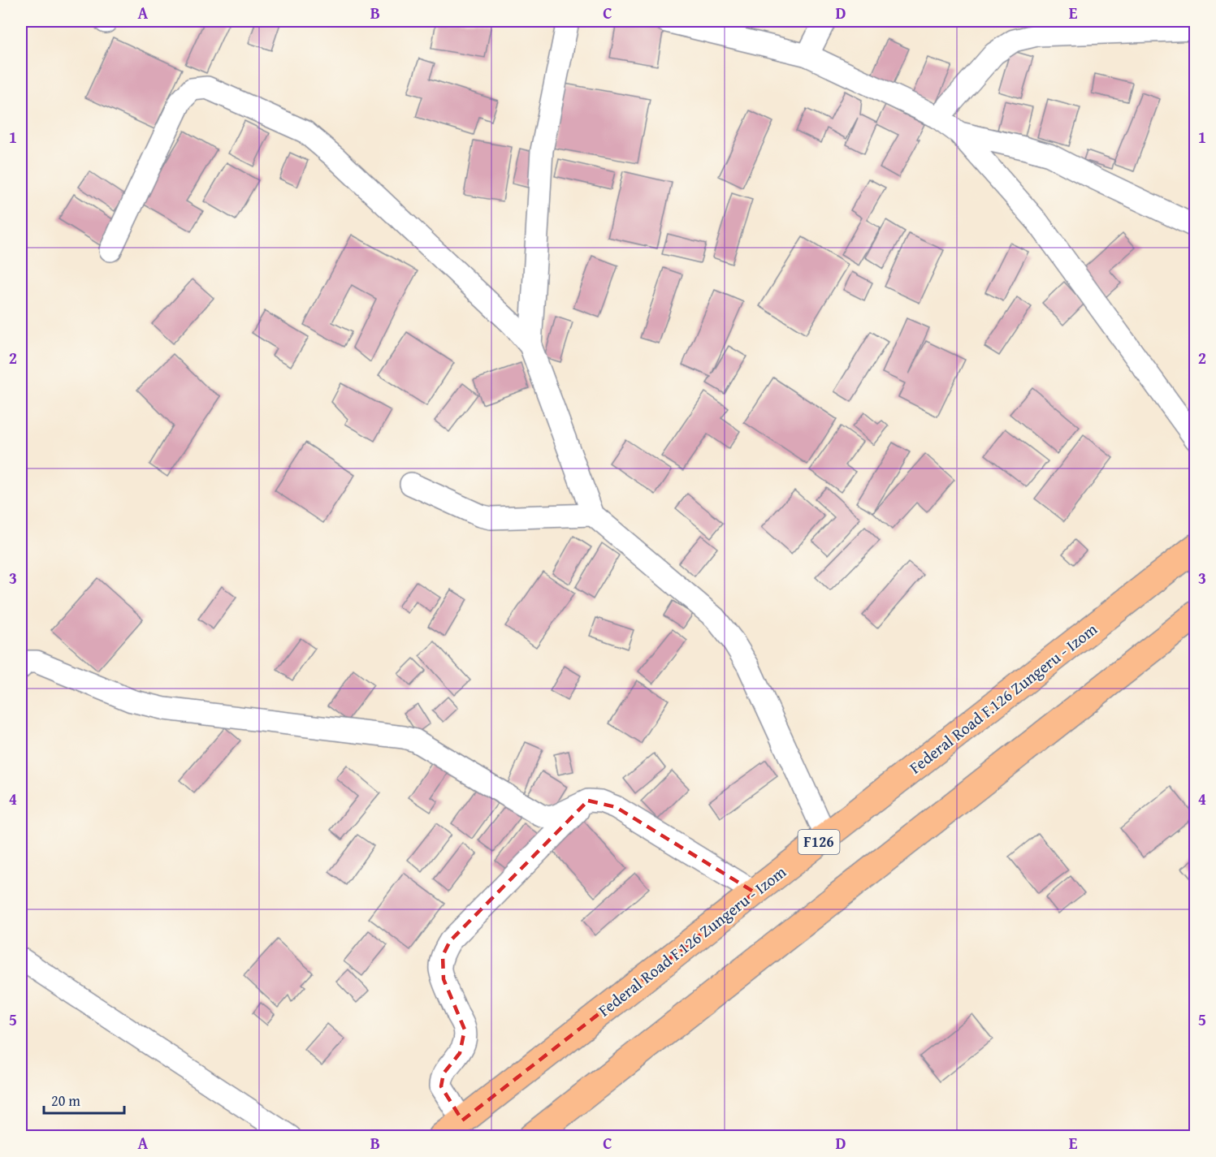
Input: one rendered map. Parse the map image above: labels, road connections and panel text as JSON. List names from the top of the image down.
{
  "streets": {
    "main road": ["Federal Road F.126 Zungeru - Izom", "F126"]
  },
  "scale_bar": "20 m",
  "grid": {
    "columns": [
      "A",
      "B",
      "C",
      "D",
      "E"
    ],
    "rows": [
      "1",
      "2",
      "3",
      "4",
      "5"
    ]
  }
}
